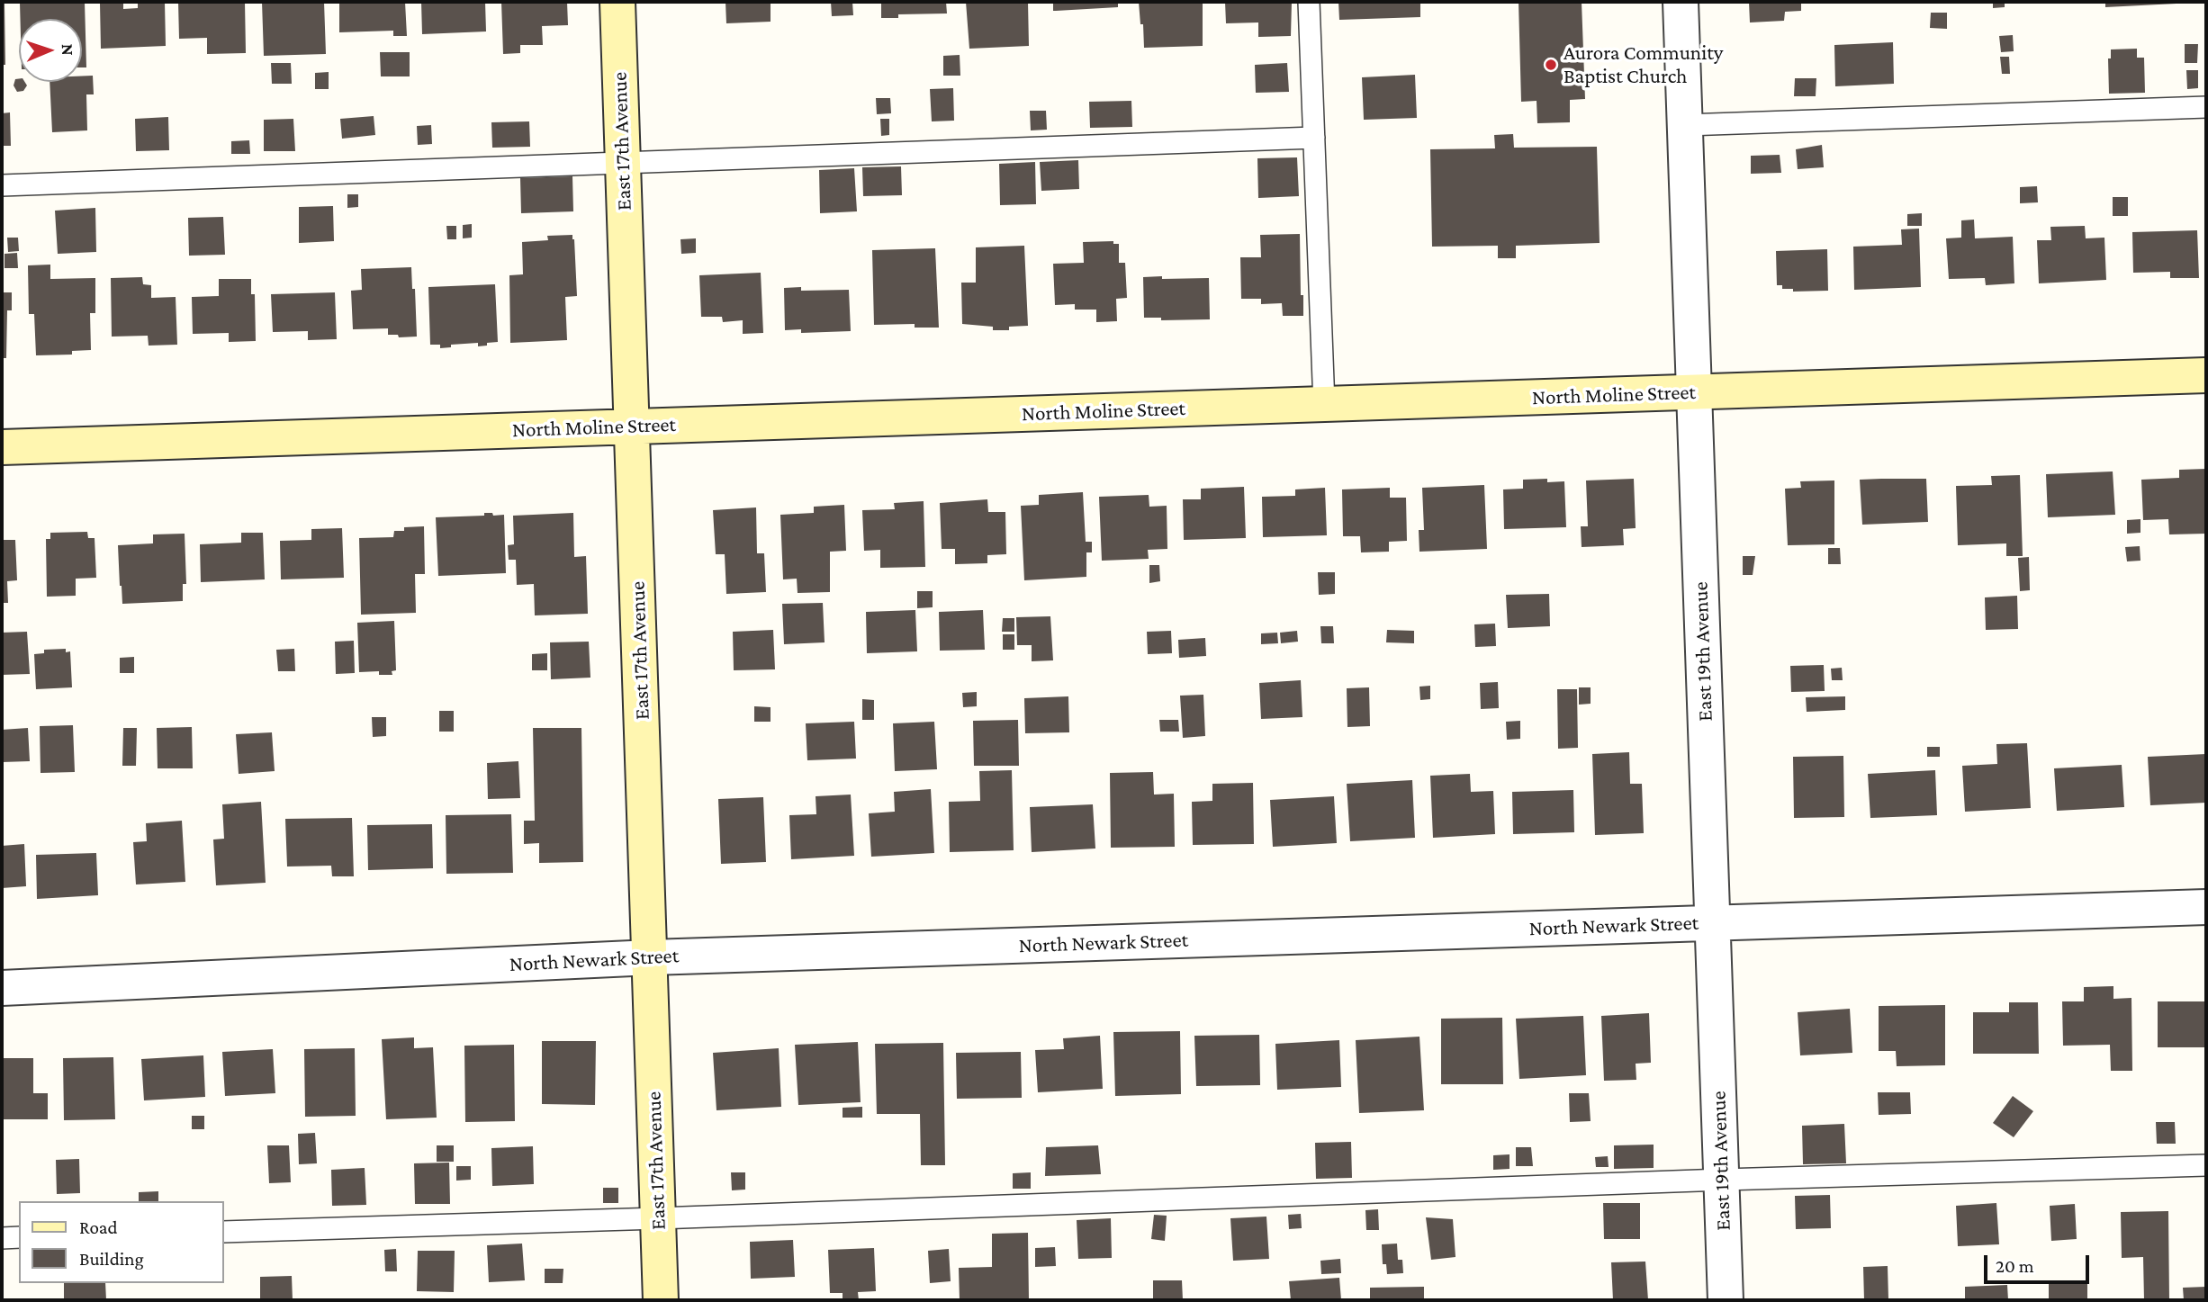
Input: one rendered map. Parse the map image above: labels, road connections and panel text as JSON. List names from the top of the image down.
{
  "streets": {
    "street": [
      "East 17th Avenue",
      "North Moline Street",
      "East 19th Avenue",
      "North Newark Street"
    ]
  },
  "crossings": [
    ["East 17th Avenue", "North Moline Street"],
    ["East 17th Avenue", "North Newark Street"],
    ["North Moline Street", "East 19th Avenue"],
    ["East 19th Avenue", "North Newark Street"]
  ],
  "places": ["Aurora Community Baptist Church"],
  "legend": ["Road", "Building"],
  "scale_bar": "20 m",
  "north": "right"
}
